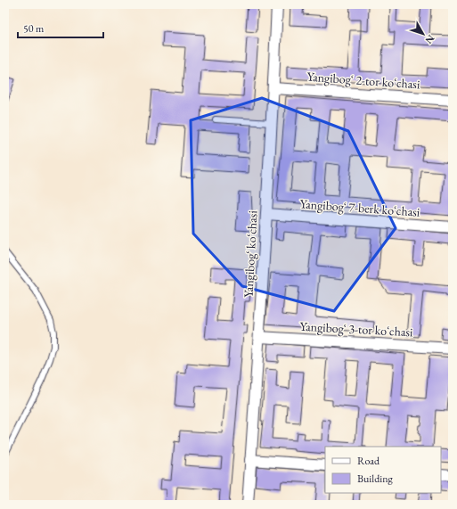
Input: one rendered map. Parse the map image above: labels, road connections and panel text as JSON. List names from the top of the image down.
{
  "streets": {
    "street": [
      "Yangibogʻ 2-tor koʻchasi",
      "Yangibogʻ 7-berk koʻchasi",
      "Yangibogʻ koʻchasi",
      "Yangibogʻ 3-tor koʻchasi"
    ]
  },
  "crossings": [
    ["Yangibogʻ 2-tor koʻchasi", "Yangibogʻ koʻchasi"],
    ["Yangibogʻ 7-berk koʻchasi", "Yangibogʻ koʻchasi"],
    ["Yangibogʻ koʻchasi", "Yangibogʻ 3-tor koʻchasi"]
  ],
  "legend": ["Road", "Building"],
  "scale_bar": "50 m",
  "north": "bottom right"
}
